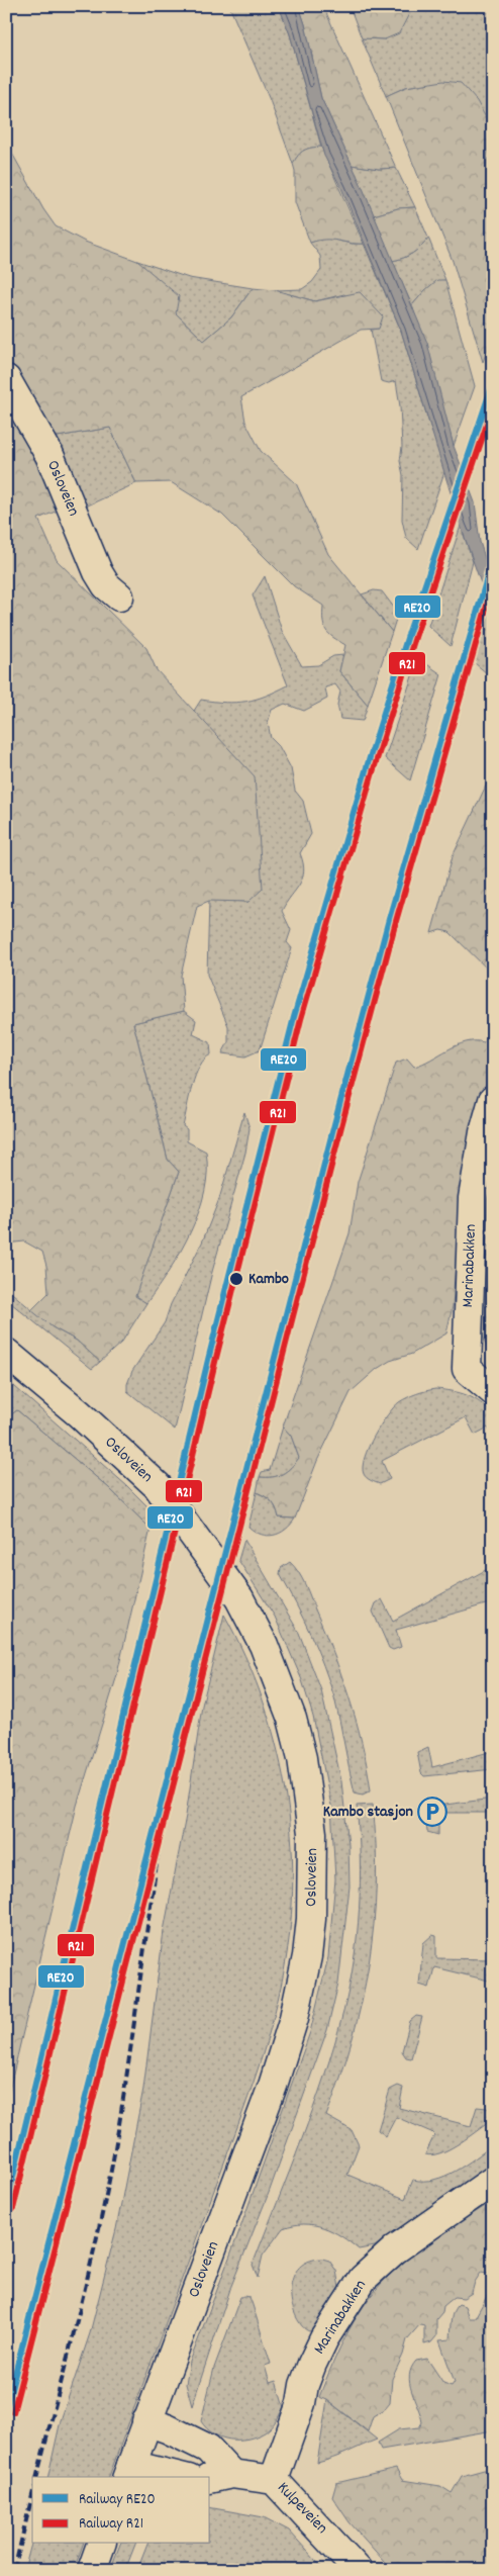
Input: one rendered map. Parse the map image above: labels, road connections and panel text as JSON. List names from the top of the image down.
{
  "streets": {
    "street": ["Osloveien", "Marinabakken", "Kulpeveien"]
  },
  "crossings": [
    ["Osloveien", "Kulpeveien"],
    ["Marinabakken", "Kulpeveien"]
  ],
  "places": {
    "other": ["Kambo"],
    "parking": ["Kambo stasjon"]
  },
  "lines": ["rail line RE20", "rail line R21"],
  "legend": ["Railway RE20", "Railway R21"]
}
